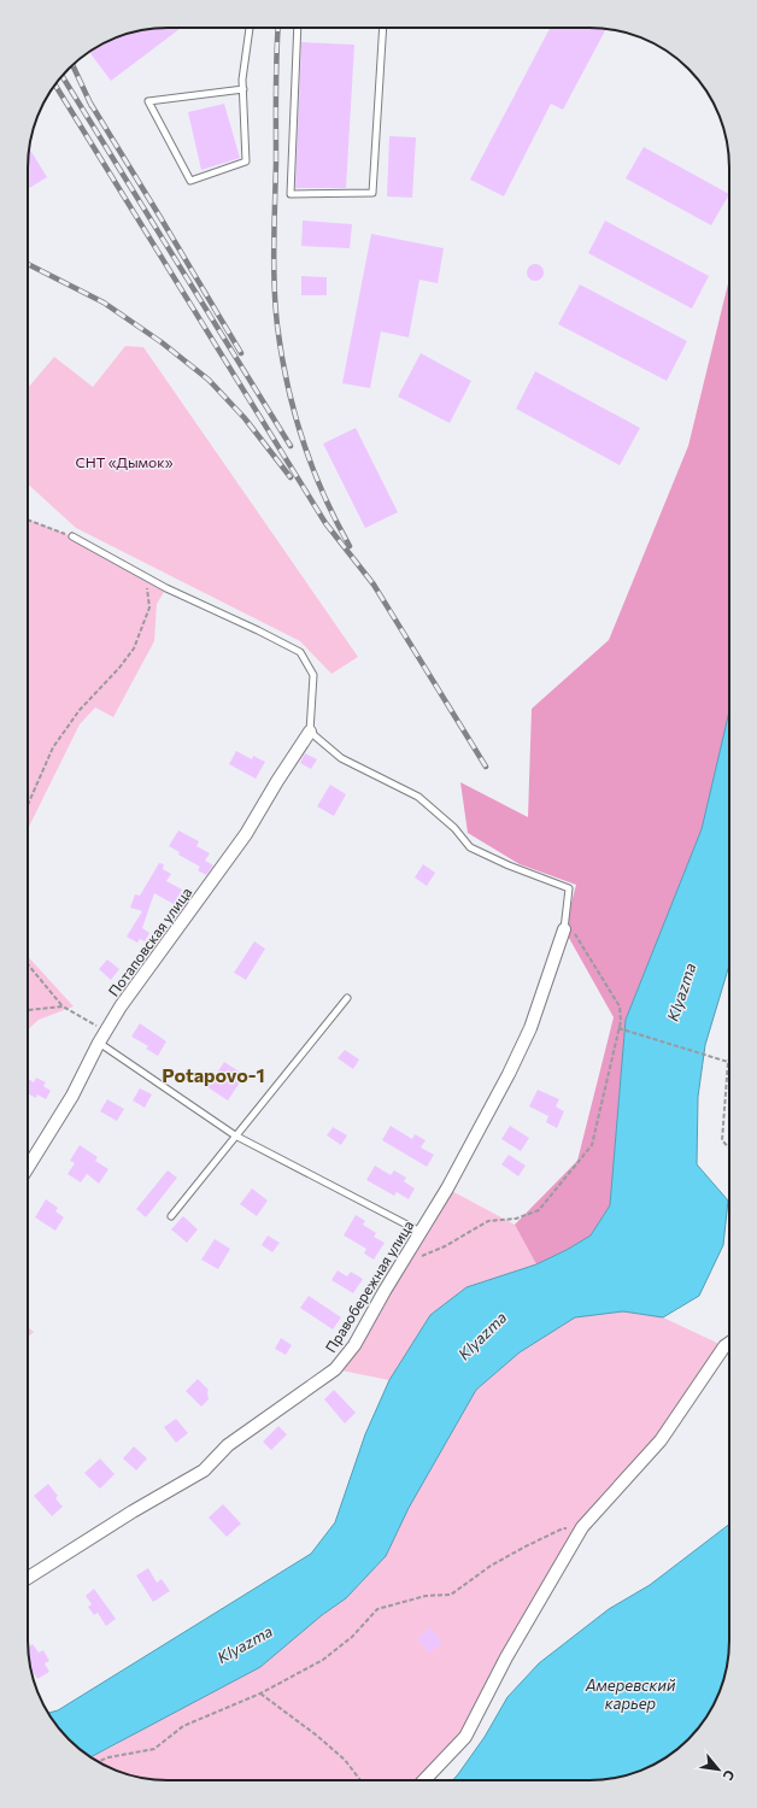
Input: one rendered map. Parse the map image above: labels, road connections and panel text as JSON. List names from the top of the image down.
{
  "streets": {
    "street": ["Потаповская улица", "Правобережная улица"]
  },
  "districts": ["Potapovo-1"],
  "water": ["Klyazma", "Амеревский карьер"],
  "parks": ["СНТ «Дымок»"],
  "north": "bottom right"
}
